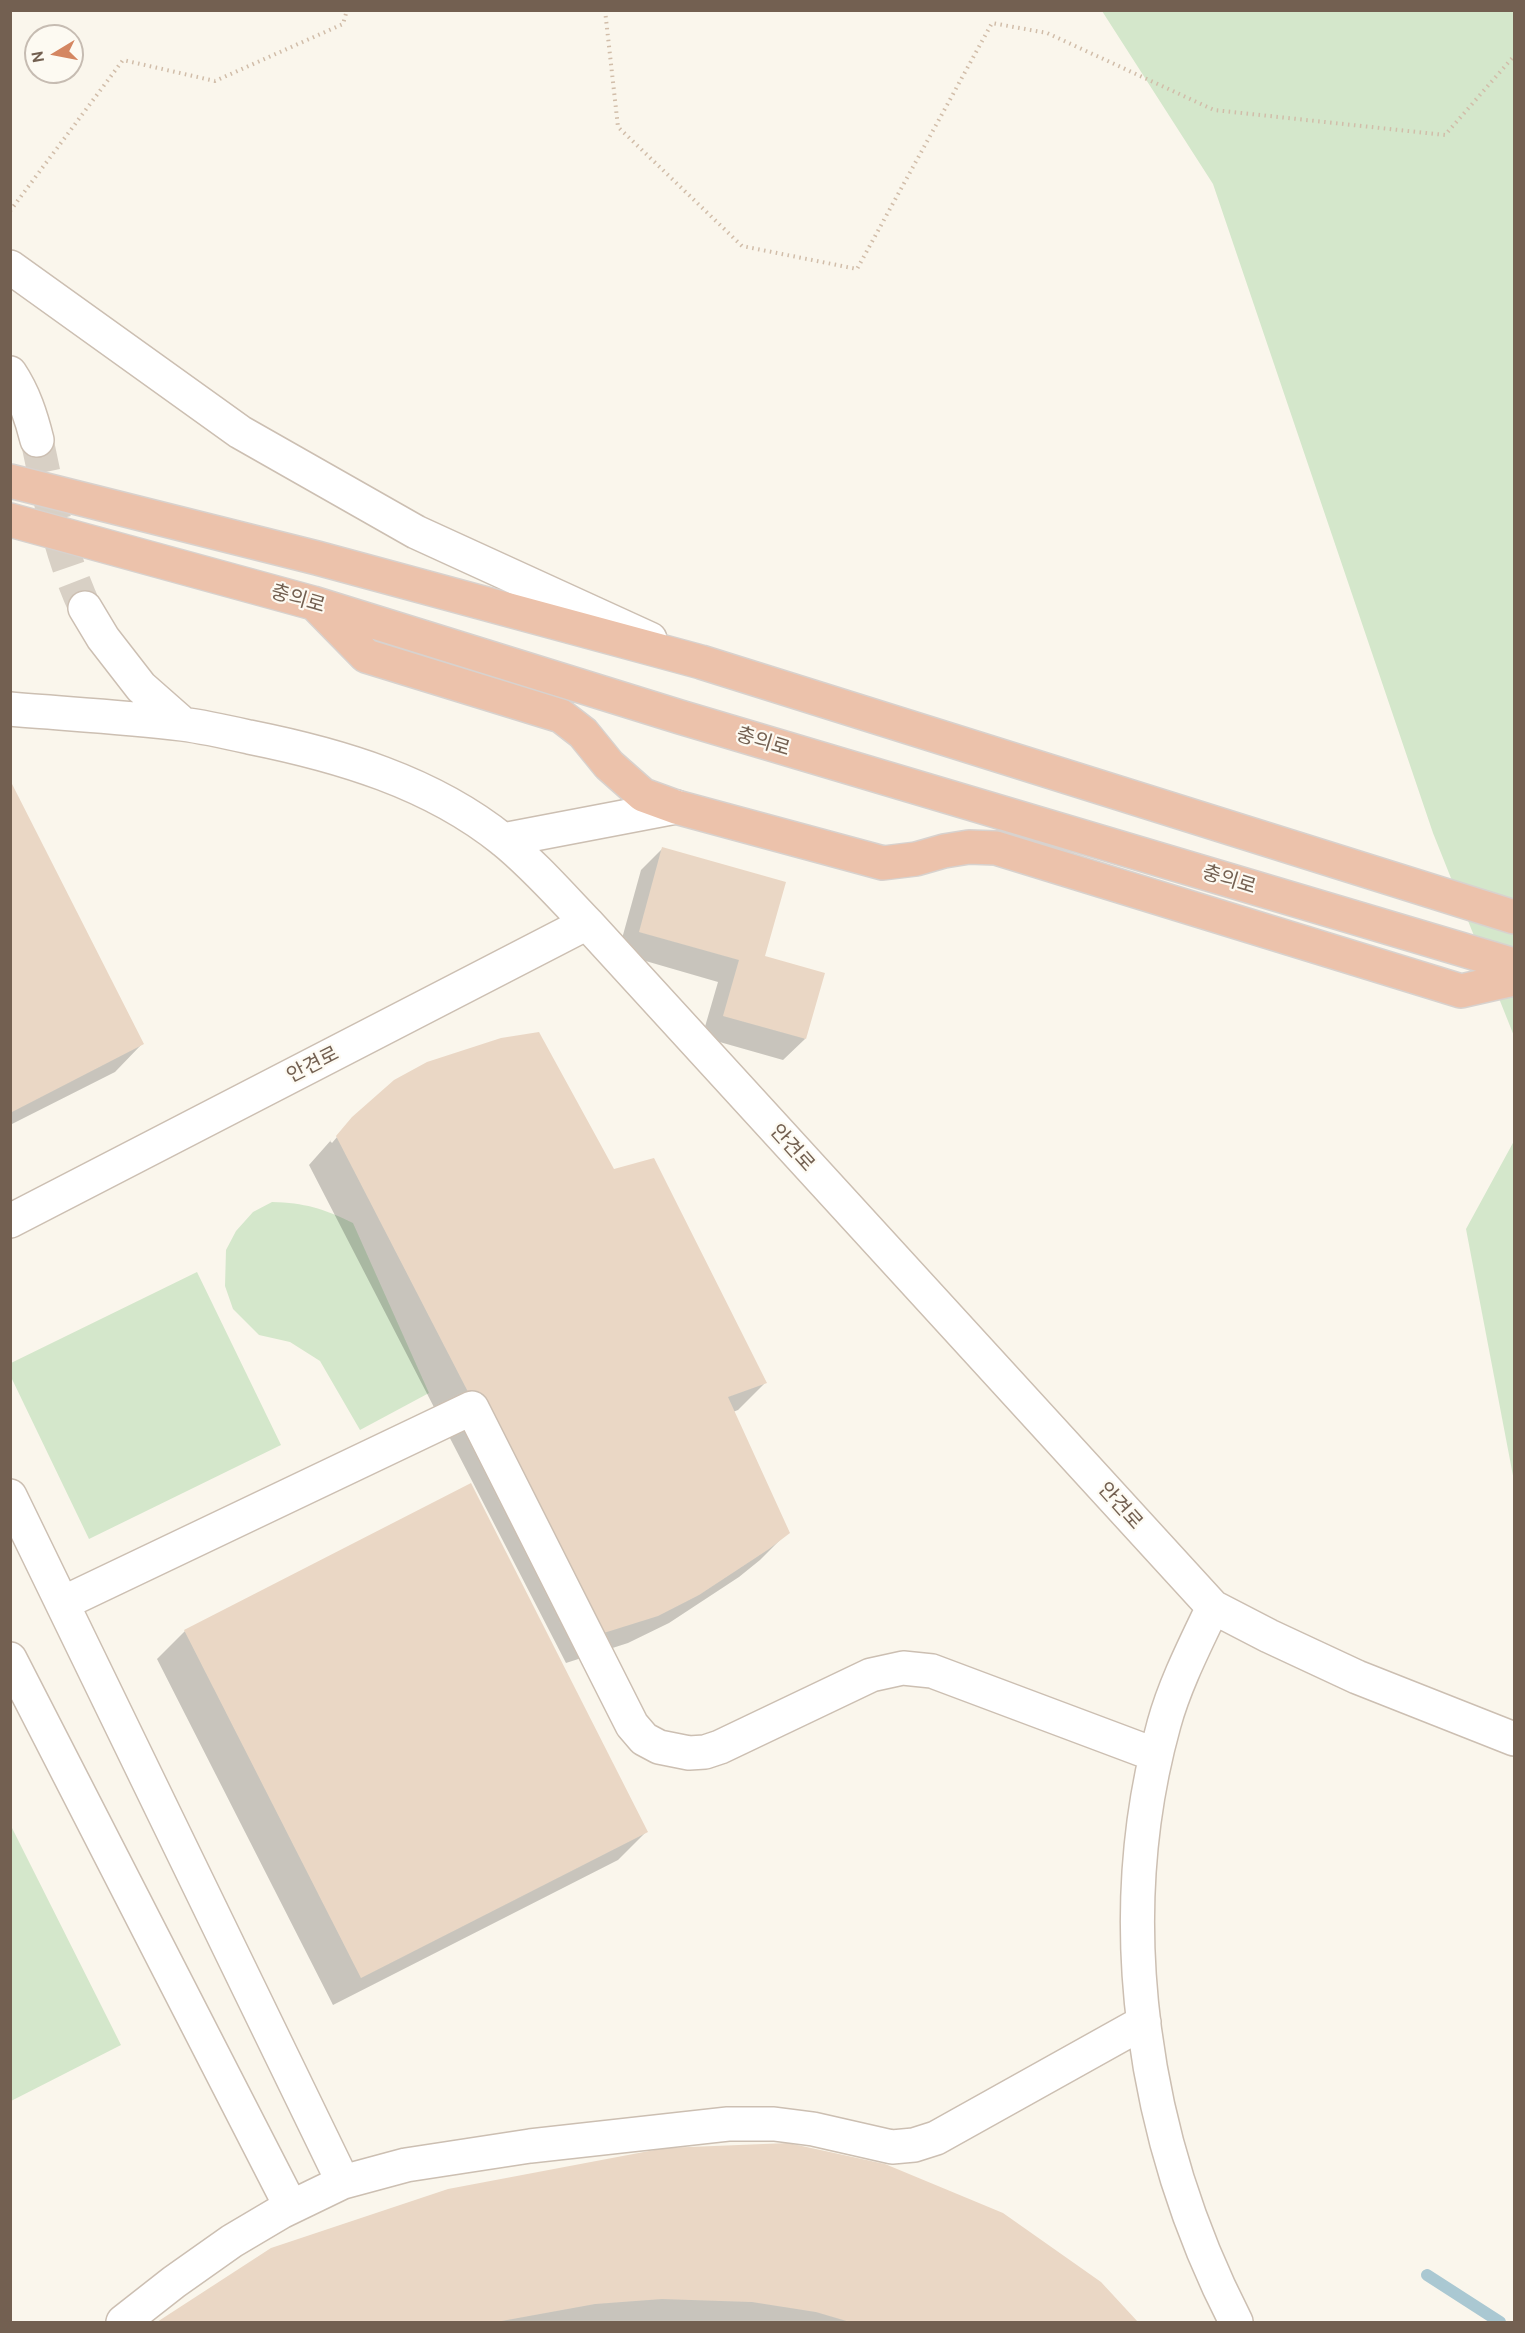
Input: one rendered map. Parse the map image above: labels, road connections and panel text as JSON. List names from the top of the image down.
{
  "streets": {
    "highway": ["충의로"],
    "street": ["안견로"]
  },
  "north": "left"
}
